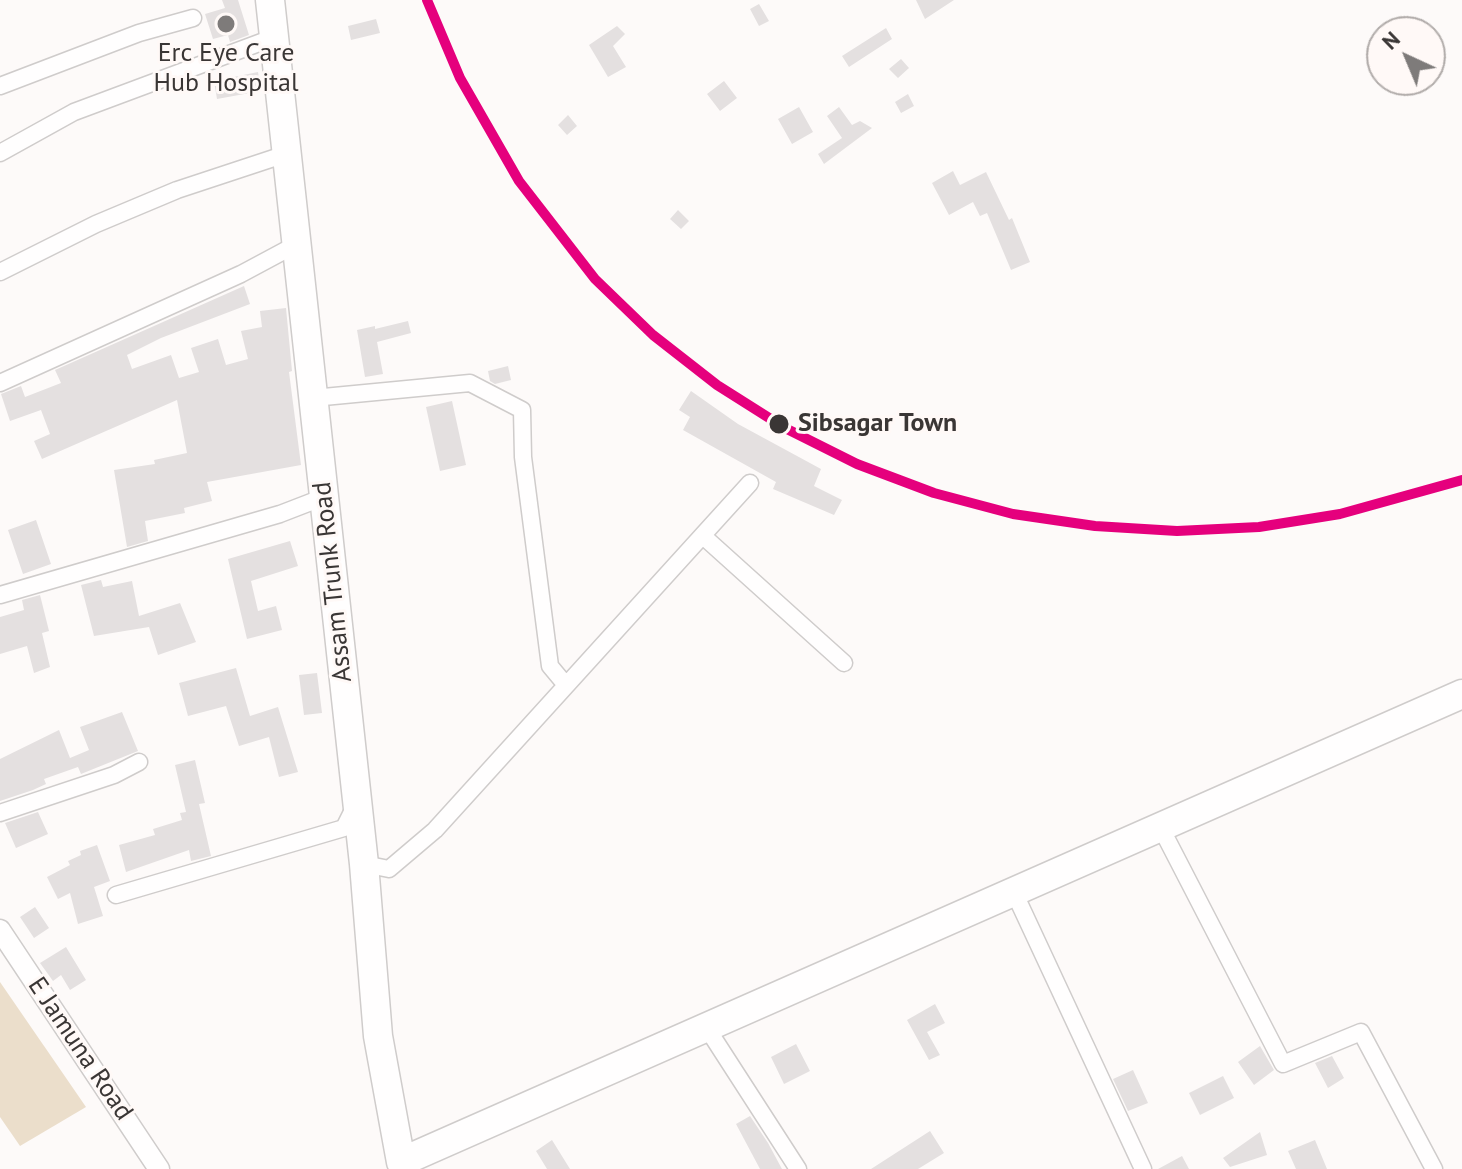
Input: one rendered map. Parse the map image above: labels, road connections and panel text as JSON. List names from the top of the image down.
{
  "streets": {
    "highway": ["Assam Trunk Road"],
    "street": ["E Jamuna Road"]
  },
  "places": ["Erc Eye Care Hub Hospital", "Sibsagar Town"],
  "north": "top left"
}
